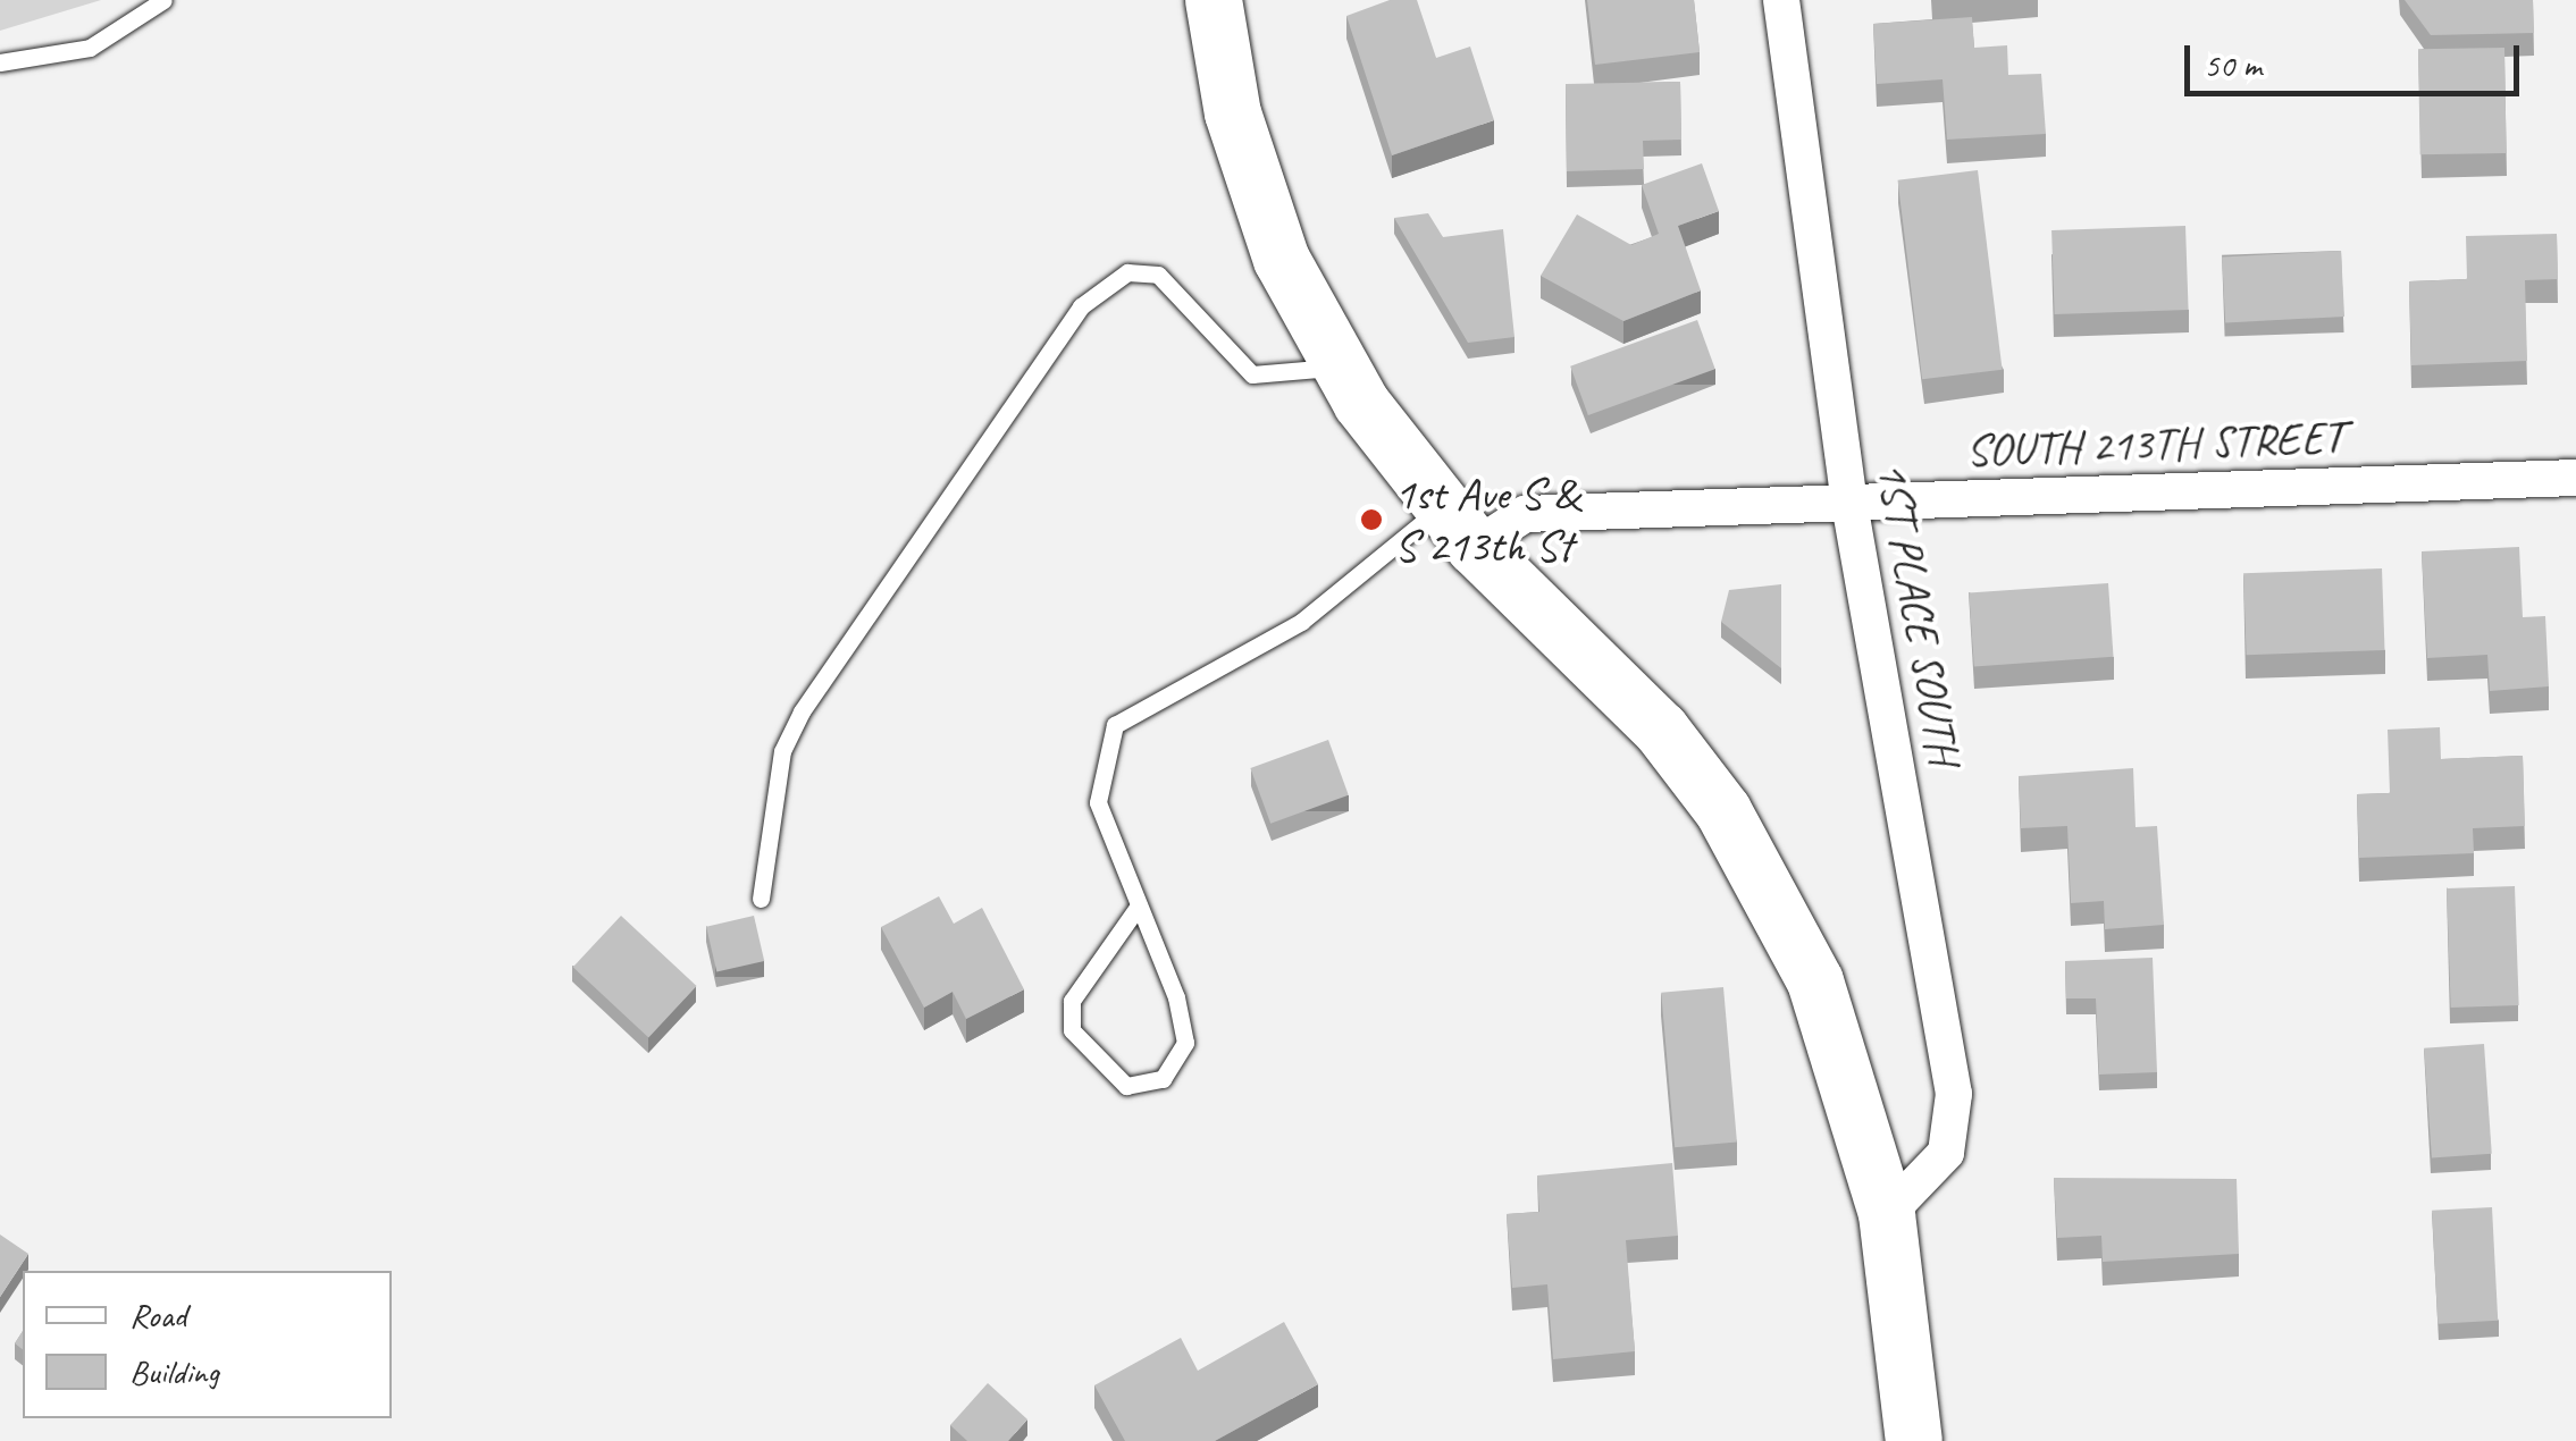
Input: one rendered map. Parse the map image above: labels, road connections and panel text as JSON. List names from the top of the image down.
{
  "streets": {
    "street": ["SOUTH 213TH STREET", "1ST PLACE SOUTH"]
  },
  "crossings": [
    ["SOUTH 213TH STREET", "1ST PLACE SOUTH"]
  ],
  "places": ["1st Ave S & S 213th St"],
  "legend": ["Road", "Building"],
  "scale_bar": "50 m"
}
